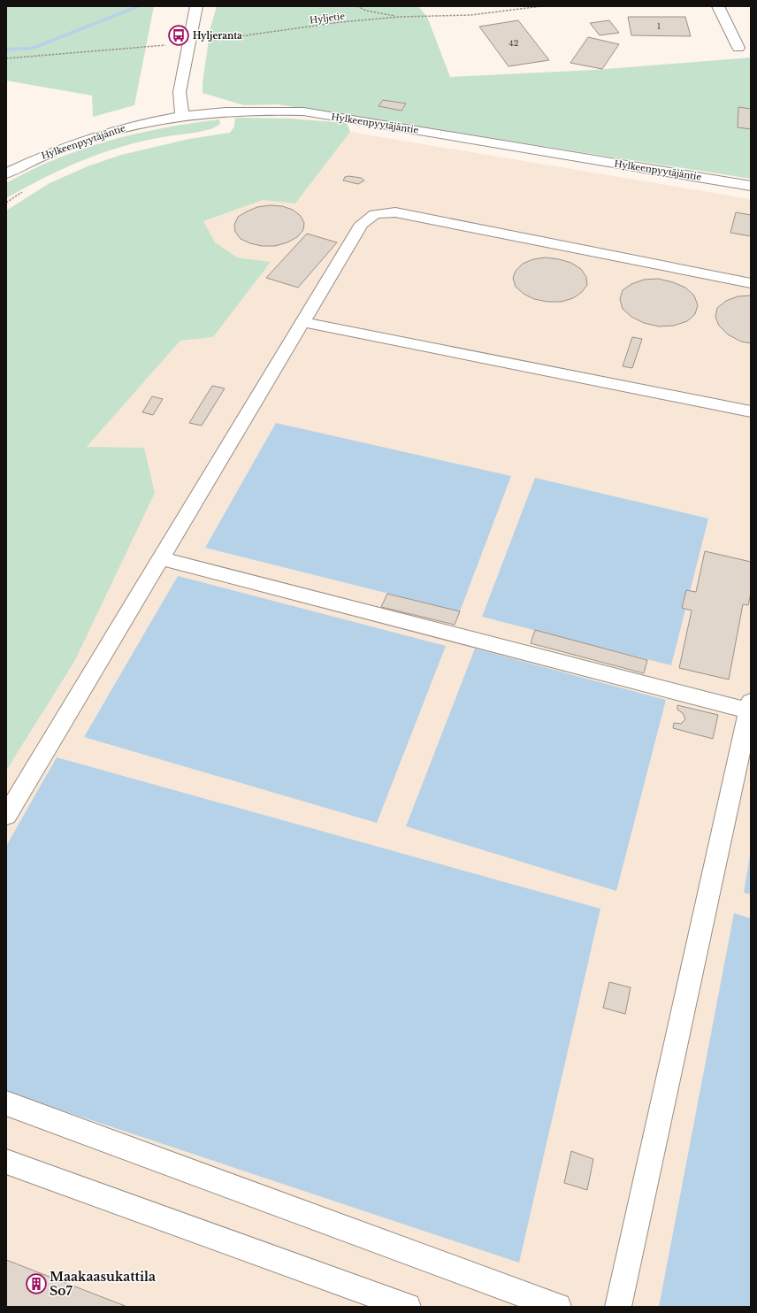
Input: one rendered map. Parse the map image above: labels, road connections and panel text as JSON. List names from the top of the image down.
{
  "streets": {
    "street": ["Hylkeenpyytäjäntie"],
    "path": ["Hyljetie"]
  },
  "places": {
    "bus stop": ["Hyljeranta"],
    "building": ["Maakaasukattila So7"]
  },
  "house_numbers": ["1", "42"]
}
